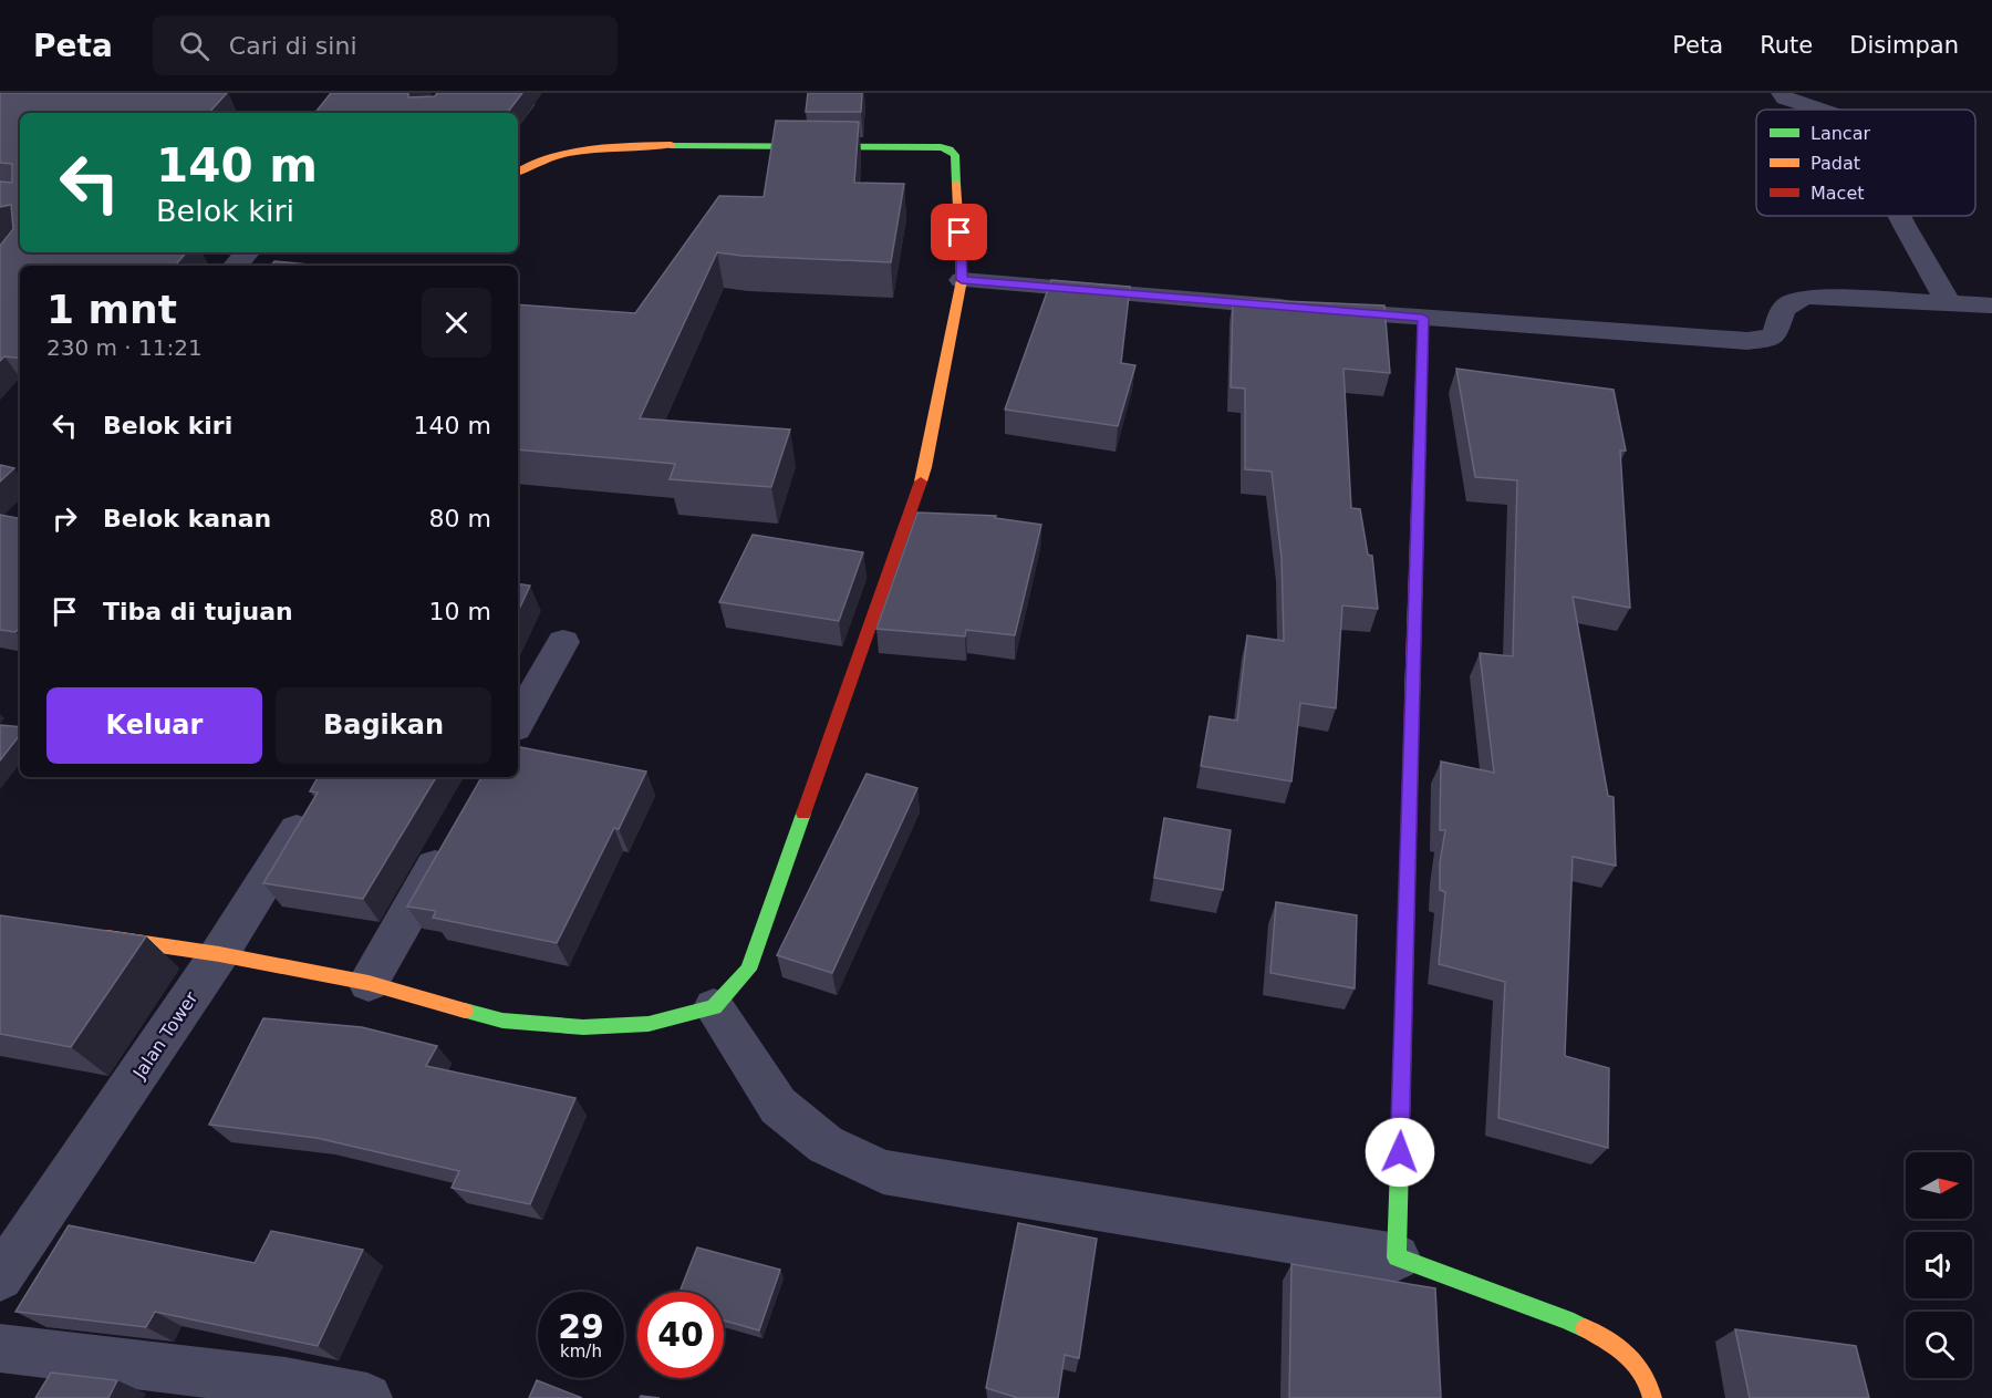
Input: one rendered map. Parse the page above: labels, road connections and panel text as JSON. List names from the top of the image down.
{
  "streets": {
    "street": ["Jalan Tower"]
  },
  "legend": ["Lancar", "Padat", "Macet"],
  "north": "right",
  "page": {
    "header": "Peta",
    "search": "Cari di sini",
    "nav": ["Peta", "Rute", "Disimpan"],
    "turn": ["140 m", "Belok kiri"],
    "heading": ["1 mnt", "230 m · 11:21"],
    "list": [
      {
        "name": "Belok kiri",
        "value": "140 m"
      },
      {
        "name": "Belok kanan",
        "value": "80 m"
      },
      {
        "name": "Tiba di tujuan",
        "value": "10 m"
      }
    ],
    "buttons": ["Keluar", "Bagikan"],
    "speed": "29 km/h",
    "limit": "40"
  }
}
